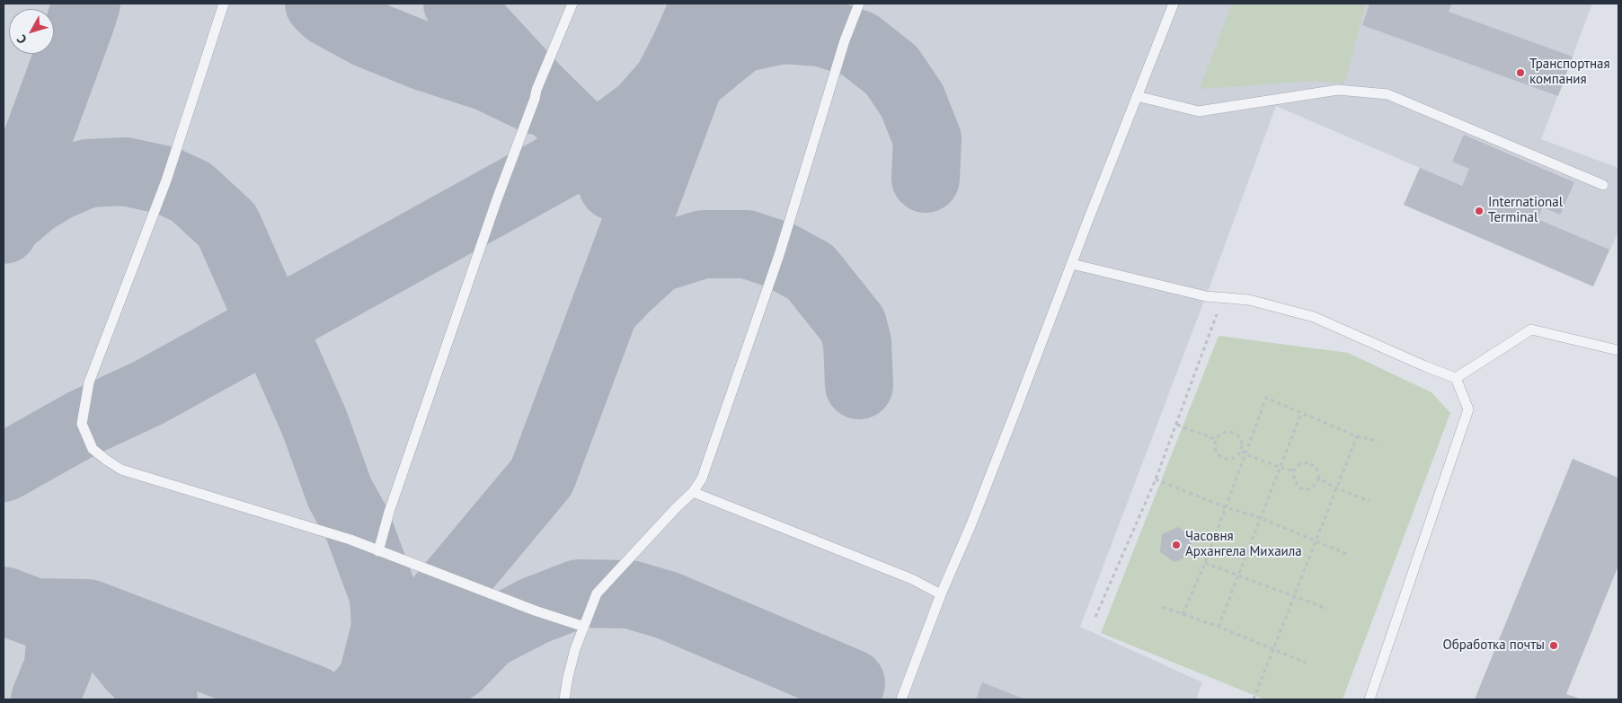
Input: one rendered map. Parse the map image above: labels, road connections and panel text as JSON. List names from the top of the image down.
{
  "places": [
    "Транспортная компания",
    "International Terminal",
    "Часовня Архангела Михаила",
    "Обработка почты"
  ],
  "north": "bottom left"
}
